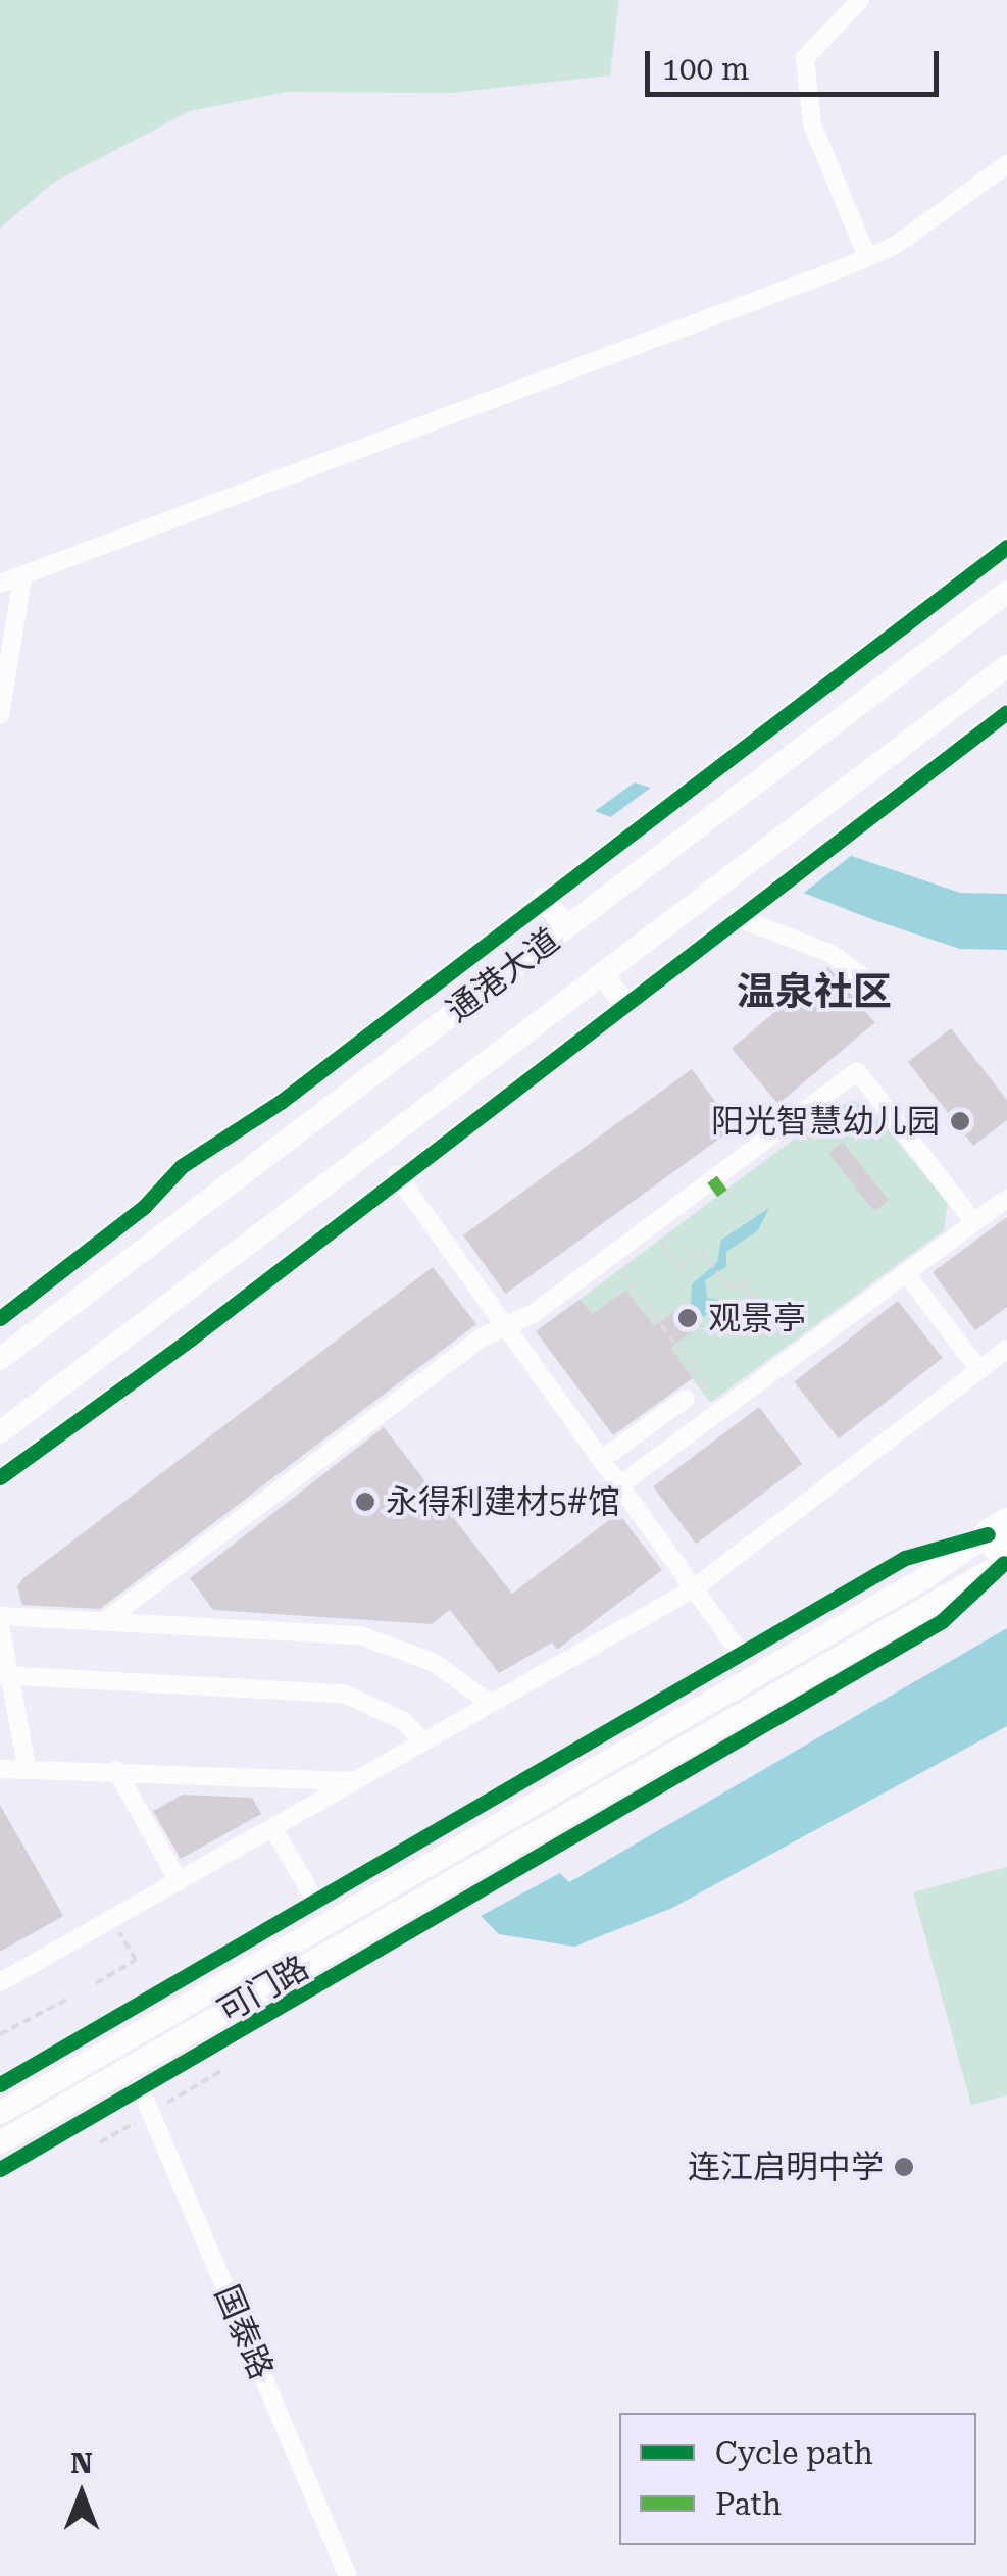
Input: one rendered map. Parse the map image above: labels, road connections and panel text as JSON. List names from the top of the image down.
{
  "streets": {
    "main road": ["通港大道", "可门路"],
    "street": ["国泰路"]
  },
  "districts": ["温泉社区"],
  "places": [
    "阳光智慧幼儿园",
    "观景亭",
    "永得利建材5#馆",
    "连江启明中学"
  ],
  "legend": ["Cycle path", "Path"],
  "scale_bar": "100 m",
  "north": "top"
}
